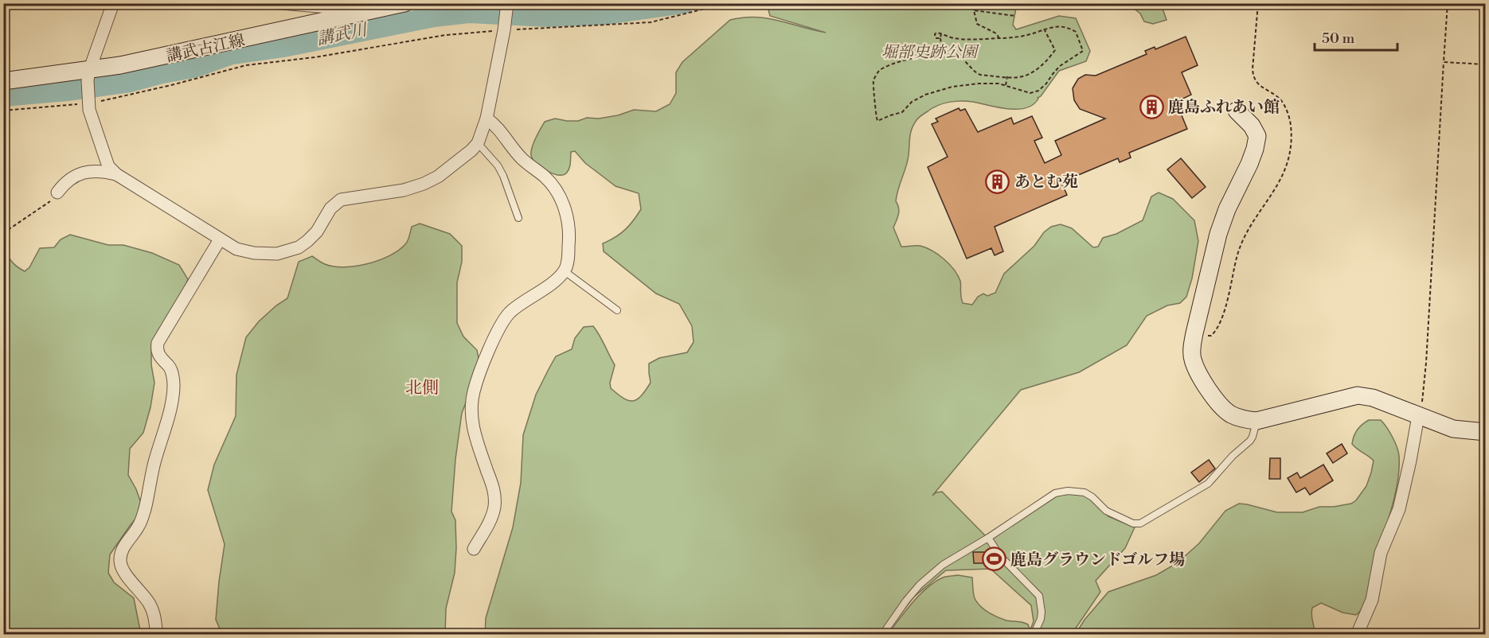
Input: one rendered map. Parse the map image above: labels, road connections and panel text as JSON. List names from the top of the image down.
{
  "streets": {
    "street": ["講武古江線"]
  },
  "districts": ["北側"],
  "water": ["講武川"],
  "parks": ["堀部史跡公園"],
  "places": {
    "building": ["鹿島ふれあい館", "あとむ苑"],
    "sports": ["鹿島グラウンドゴルフ場"]
  },
  "scale_bar": "50 m"
}
